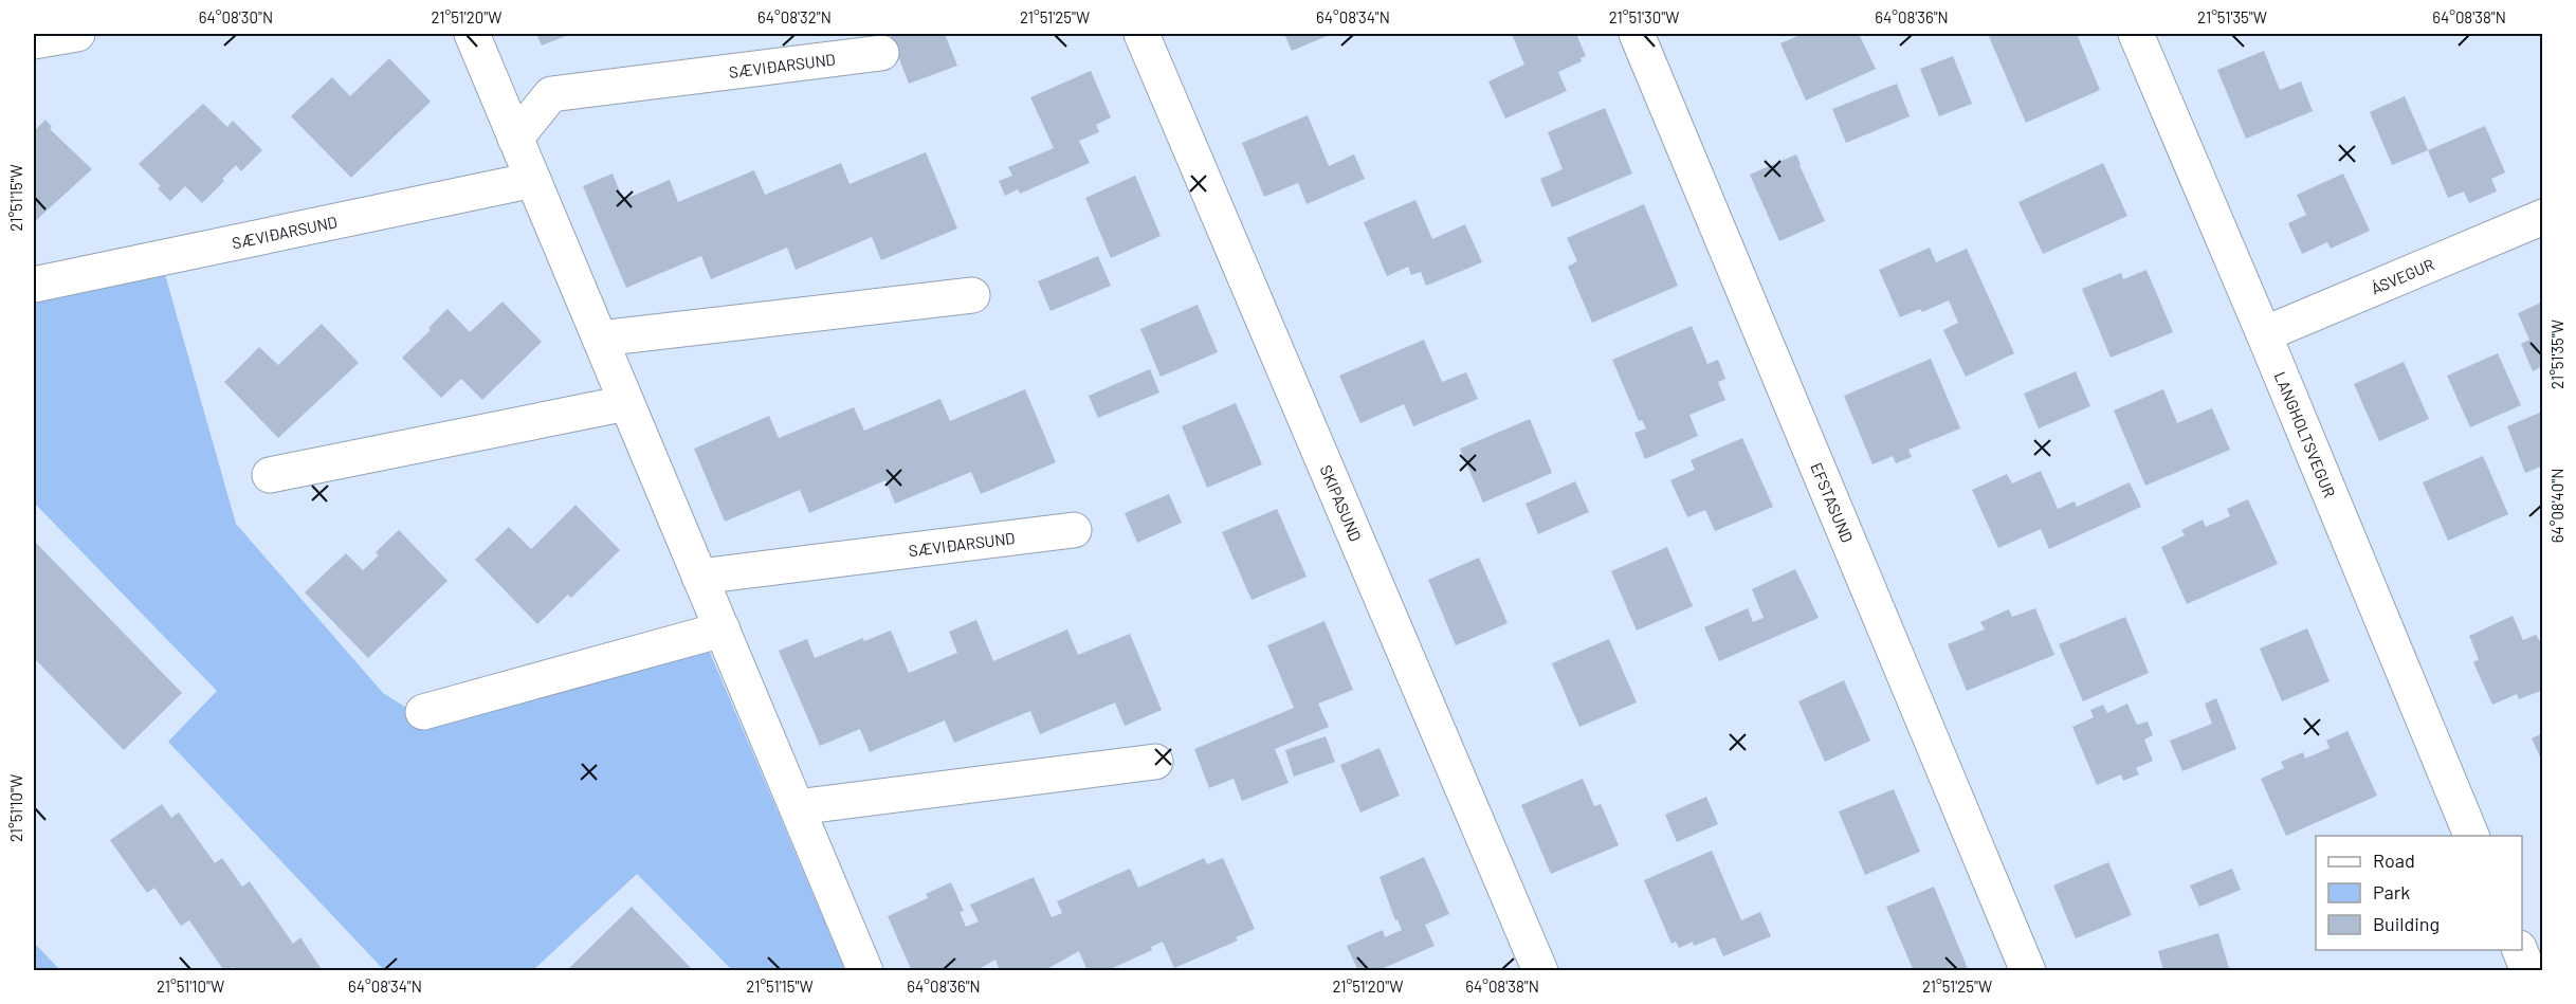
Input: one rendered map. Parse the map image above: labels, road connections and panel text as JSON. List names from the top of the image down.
{
  "streets": {
    "street": [
      "SÆVIÐARSUND",
      "ÁSVEGUR",
      "LANGHOLTSVEGUR",
      "SKIPASUND",
      "EFSTASUND"
    ]
  },
  "crossings": [
    ["ÁSVEGUR", "LANGHOLTSVEGUR"]
  ],
  "legend": ["Road", "Park", "Building"],
  "coordinates": [
    "64°08'30\"N",
    "21°51'20\"W",
    "64°08'32\"N",
    "21°51'25\"W",
    "64°08'34\"N",
    "21°51'30\"W",
    "64°08'36\"N",
    "21°51'35\"W",
    "64°08'38\"N",
    "21°51'15\"W",
    "64°08'40\"N",
    "21°51'10\"W"
  ]
}
